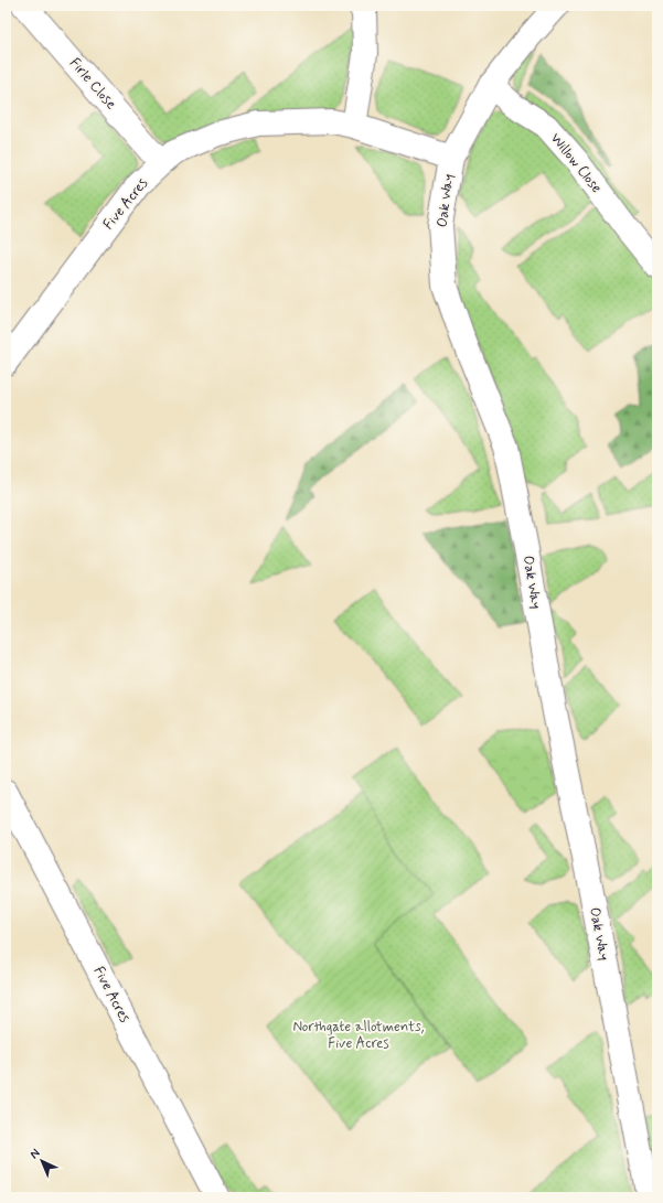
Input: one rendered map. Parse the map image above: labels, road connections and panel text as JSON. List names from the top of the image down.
{
  "streets": {
    "street": [
      "Firle Close",
      "Willow Close",
      "Oak Way",
      "Five Acres"
    ]
  },
  "crossings": [
    ["Firle Close", "Five Acres"],
    ["Willow Close", "Oak Way"],
    ["Oak Way", "Five Acres"]
  ],
  "parks": ["Northgate allotments, Five Acres"],
  "north": "top left"
}
